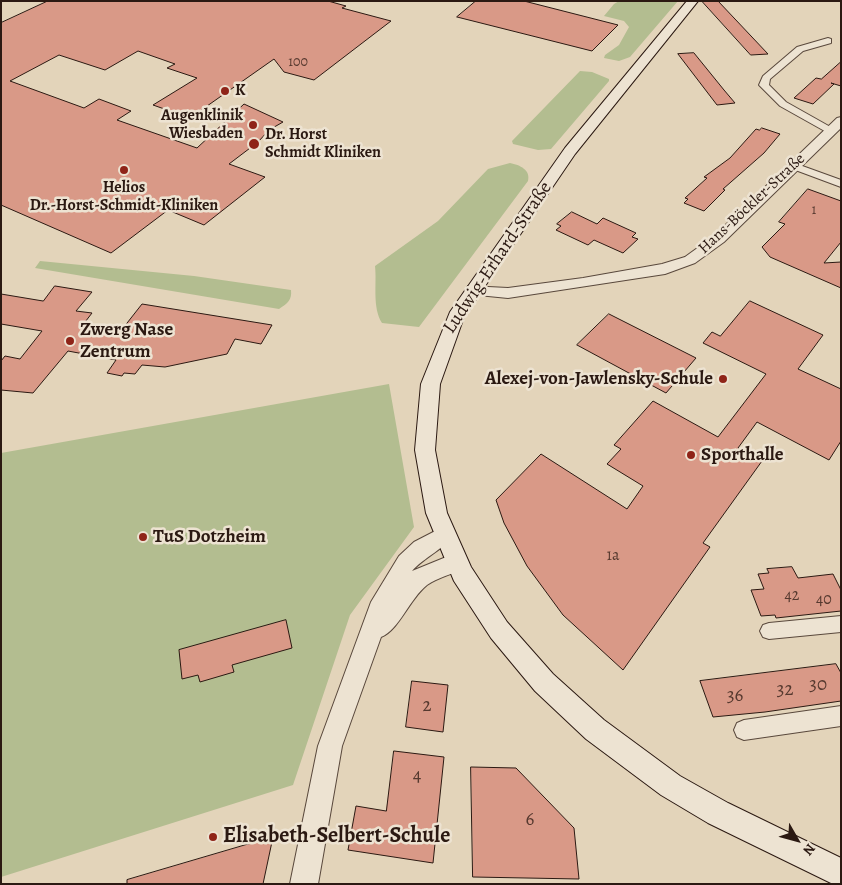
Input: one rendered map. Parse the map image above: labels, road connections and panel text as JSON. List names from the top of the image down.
{
  "streets": {
    "main road": ["Ludwig-Erhard-Straße"],
    "street": ["Hans-Böckler-Straße"]
  },
  "crossings": [
    ["Hans-Böckler-Straße", "Ludwig-Erhard-Straße"]
  ],
  "places": [
    "K",
    "Augenklinik Wiesbaden",
    "Dr. Horst Schmidt Kliniken",
    "Helios Dr.-Horst-Schmidt-Kliniken",
    "Zwerg Nase Zentrum",
    "Alexej-von-Jawlensky-Schule",
    "Sporthalle",
    "TuS Dotzheim",
    "Elisabeth-Selbert-Schule"
  ],
  "house_numbers": [
    "100",
    "1",
    "1a",
    "42",
    "40",
    "30",
    "32",
    "36",
    "2",
    "4",
    "6"
  ],
  "north": "bottom right"
}
